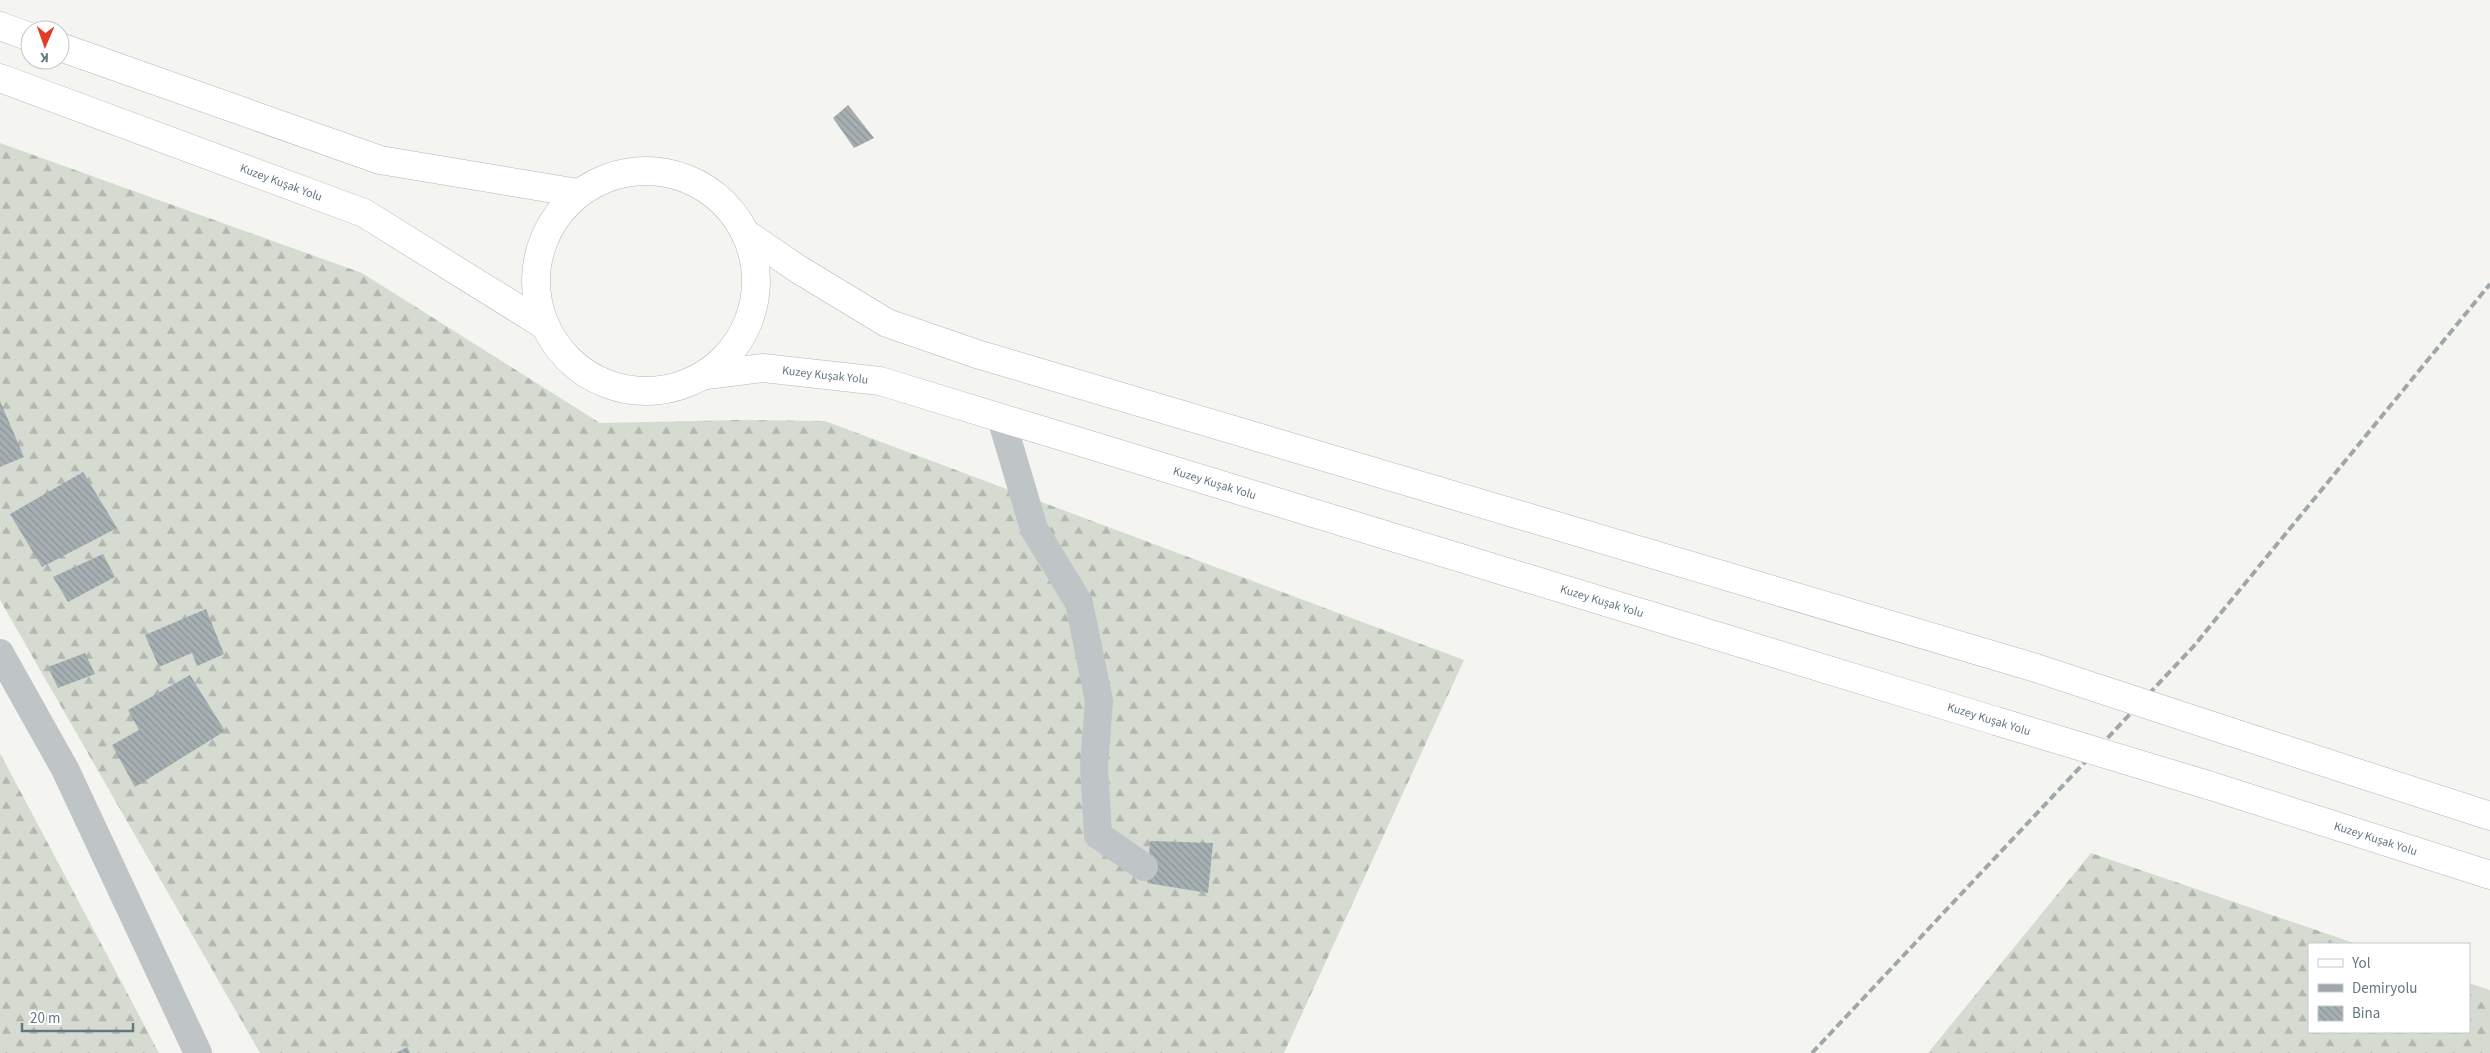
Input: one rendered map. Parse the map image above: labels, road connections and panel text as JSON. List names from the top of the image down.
{
  "streets": {
    "main road": ["Kuzey Kuşak Yolu"]
  },
  "legend": ["Yol", "Demiryolu", "Bina"],
  "scale_bar": "20 m",
  "north": "bottom"
}
